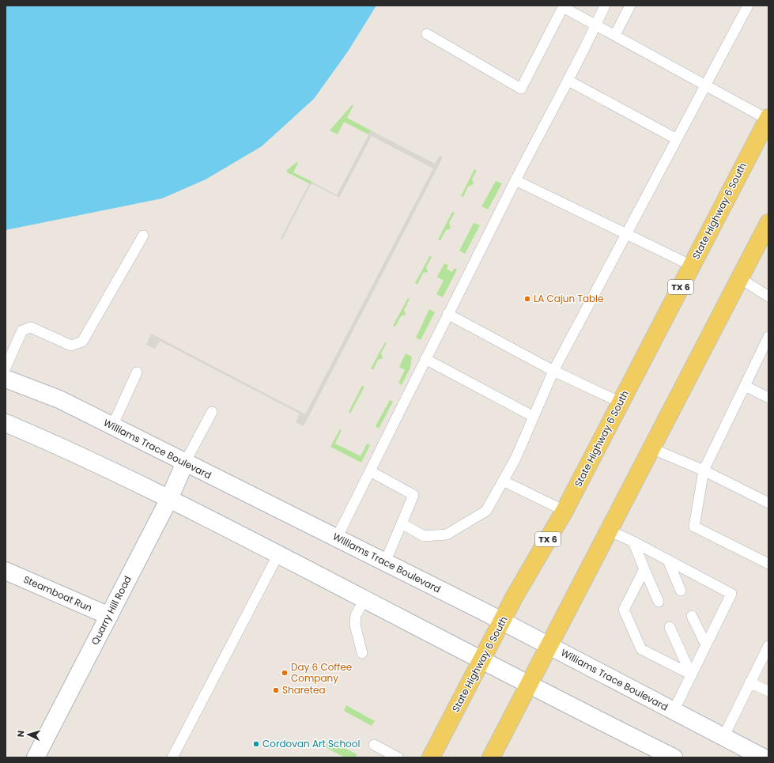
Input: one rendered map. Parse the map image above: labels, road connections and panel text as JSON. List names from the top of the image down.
{
  "streets": {
    "main road": [
      "State Highway 6 South",
      "TX 6",
      "Williams Trace Boulevard",
      "Steamboat Run",
      "Quarry Hill Road"
    ]
  },
  "crossings": [
    ["State Highway 6 South", "Williams Trace Boulevard"],
    ["Williams Trace Boulevard", "Quarry Hill Road"],
    ["Steamboat Run", "Quarry Hill Road"]
  ],
  "places": [
    "LA Cajun Table",
    "Day 6 Coffee Company",
    "Sharetea",
    "Cordovan Art School"
  ],
  "north": "left"
}
